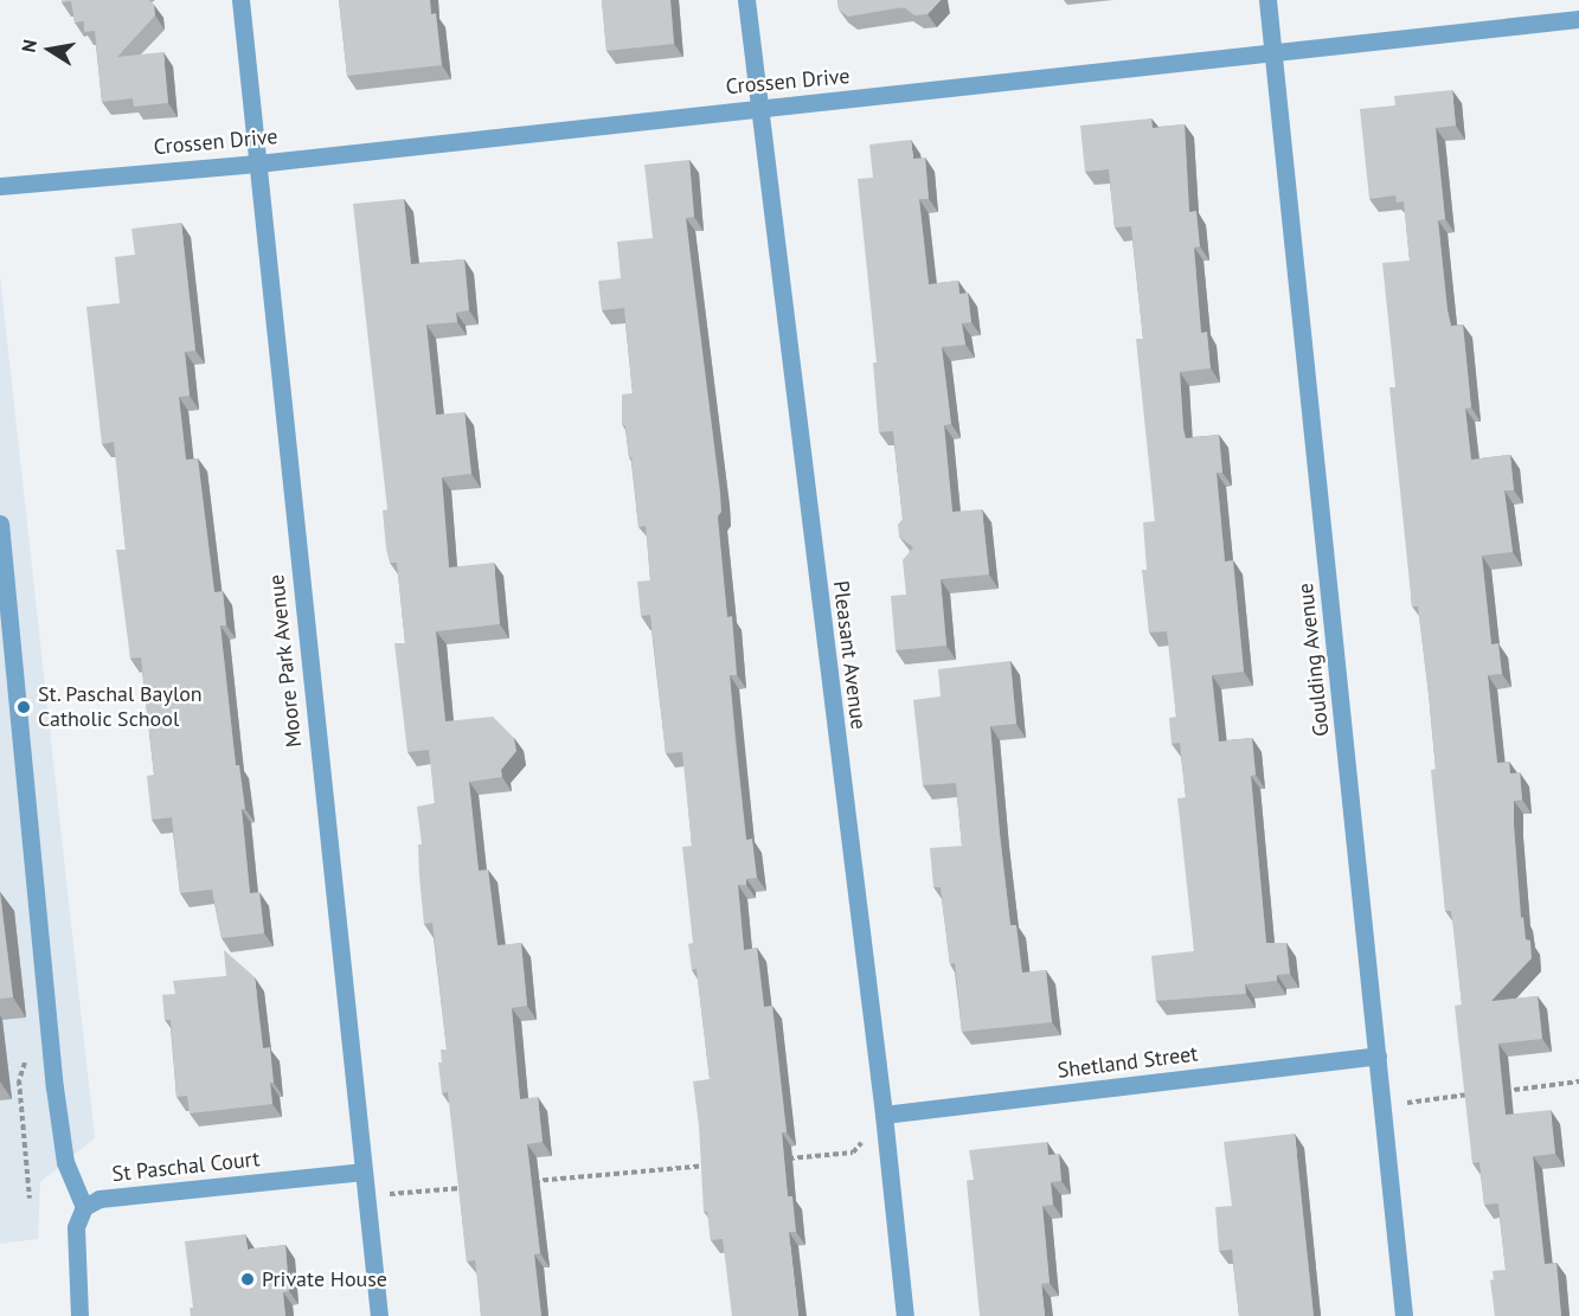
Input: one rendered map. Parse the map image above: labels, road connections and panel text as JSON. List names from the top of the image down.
{
  "streets": {
    "street": [
      "Crossen Drive",
      "Pleasant Avenue",
      "Goulding Avenue",
      "Moore Park Avenue",
      "Shetland Street",
      "St Paschal Court"
    ]
  },
  "crossings": [
    ["Crossen Drive", "Pleasant Avenue"],
    ["Crossen Drive", "Goulding Avenue"],
    ["Crossen Drive", "Moore Park Avenue"],
    ["Pleasant Avenue", "Shetland Street"],
    ["Goulding Avenue", "Shetland Street"],
    ["Moore Park Avenue", "St Paschal Court"]
  ],
  "places": ["St. Paschal Baylon Catholic School", "Private House"],
  "north": "left"
}
